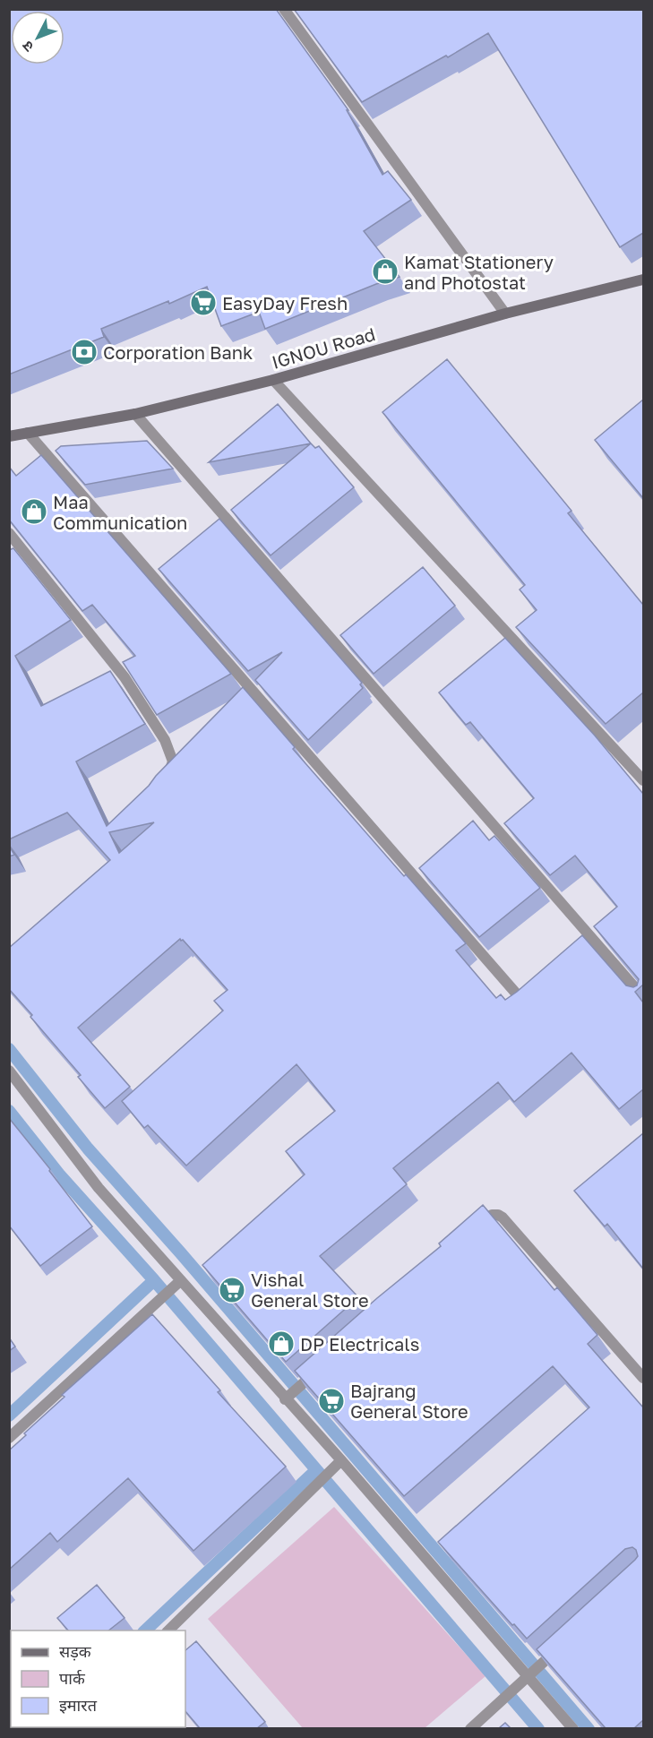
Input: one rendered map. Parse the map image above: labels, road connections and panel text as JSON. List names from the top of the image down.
{
  "streets": {
    "street": ["IGNOU Road"]
  },
  "places": {
    "shop": ["Kamat Stationery and Photostat", "Maa Communication", "DP Electricals"],
    "supermarket": ["EasyDay Fresh", "Vishal General Store", "Bajrang General Store"],
    "bank": ["Corporation Bank"]
  },
  "legend": ["सड़क", "पार्क", "इमारत"],
  "north": "bottom left"
}
